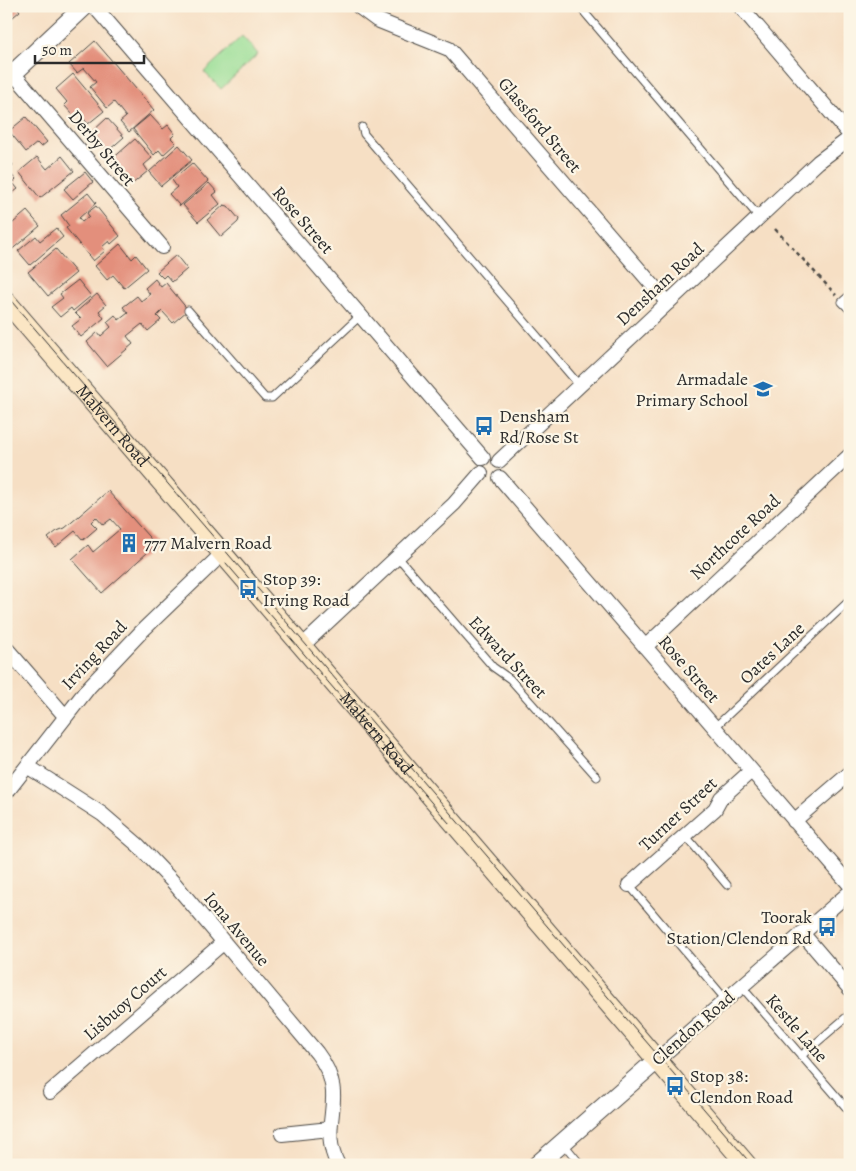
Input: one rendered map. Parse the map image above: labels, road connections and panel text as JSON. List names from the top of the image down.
{
  "streets": {
    "main road": ["Malvern Road"],
    "street": [
      "Glassford Street",
      "Derby Street",
      "Rose Street",
      "Densham Road",
      "Northcote Road",
      "Irving Road",
      "Turner Street",
      "Iona Avenue",
      "Lisbuoy Court",
      "Clendon Road"
    ],
    "lane": ["Oates Lane", "Edward Street", "Kestle Lane"]
  },
  "crossings": [
    ["Glassford Street", "Densham Road"],
    ["Rose Street", "Densham Road"],
    ["Rose Street", "Northcote Road"],
    ["Rose Street", "Oates Lane"],
    ["Rose Street", "Turner Street"],
    ["Malvern Road", "Irving Road"],
    ["Malvern Road", "Clendon Road"],
    ["Irving Road", "Iona Avenue"],
    ["Iona Avenue", "Lisbuoy Court"],
    ["Clendon Road", "Kestle Lane"]
  ],
  "places": {
    "school or university": ["Armadale Primary School"],
    "bus stop": [
      "Densham Rd/Rose St",
      "Stop 39: Irving Road",
      "Toorak Station/Clendon Rd",
      "Stop 38: Clendon Road"
    ],
    "building": ["777 Malvern Road"]
  },
  "scale_bar": "50 m"
}
